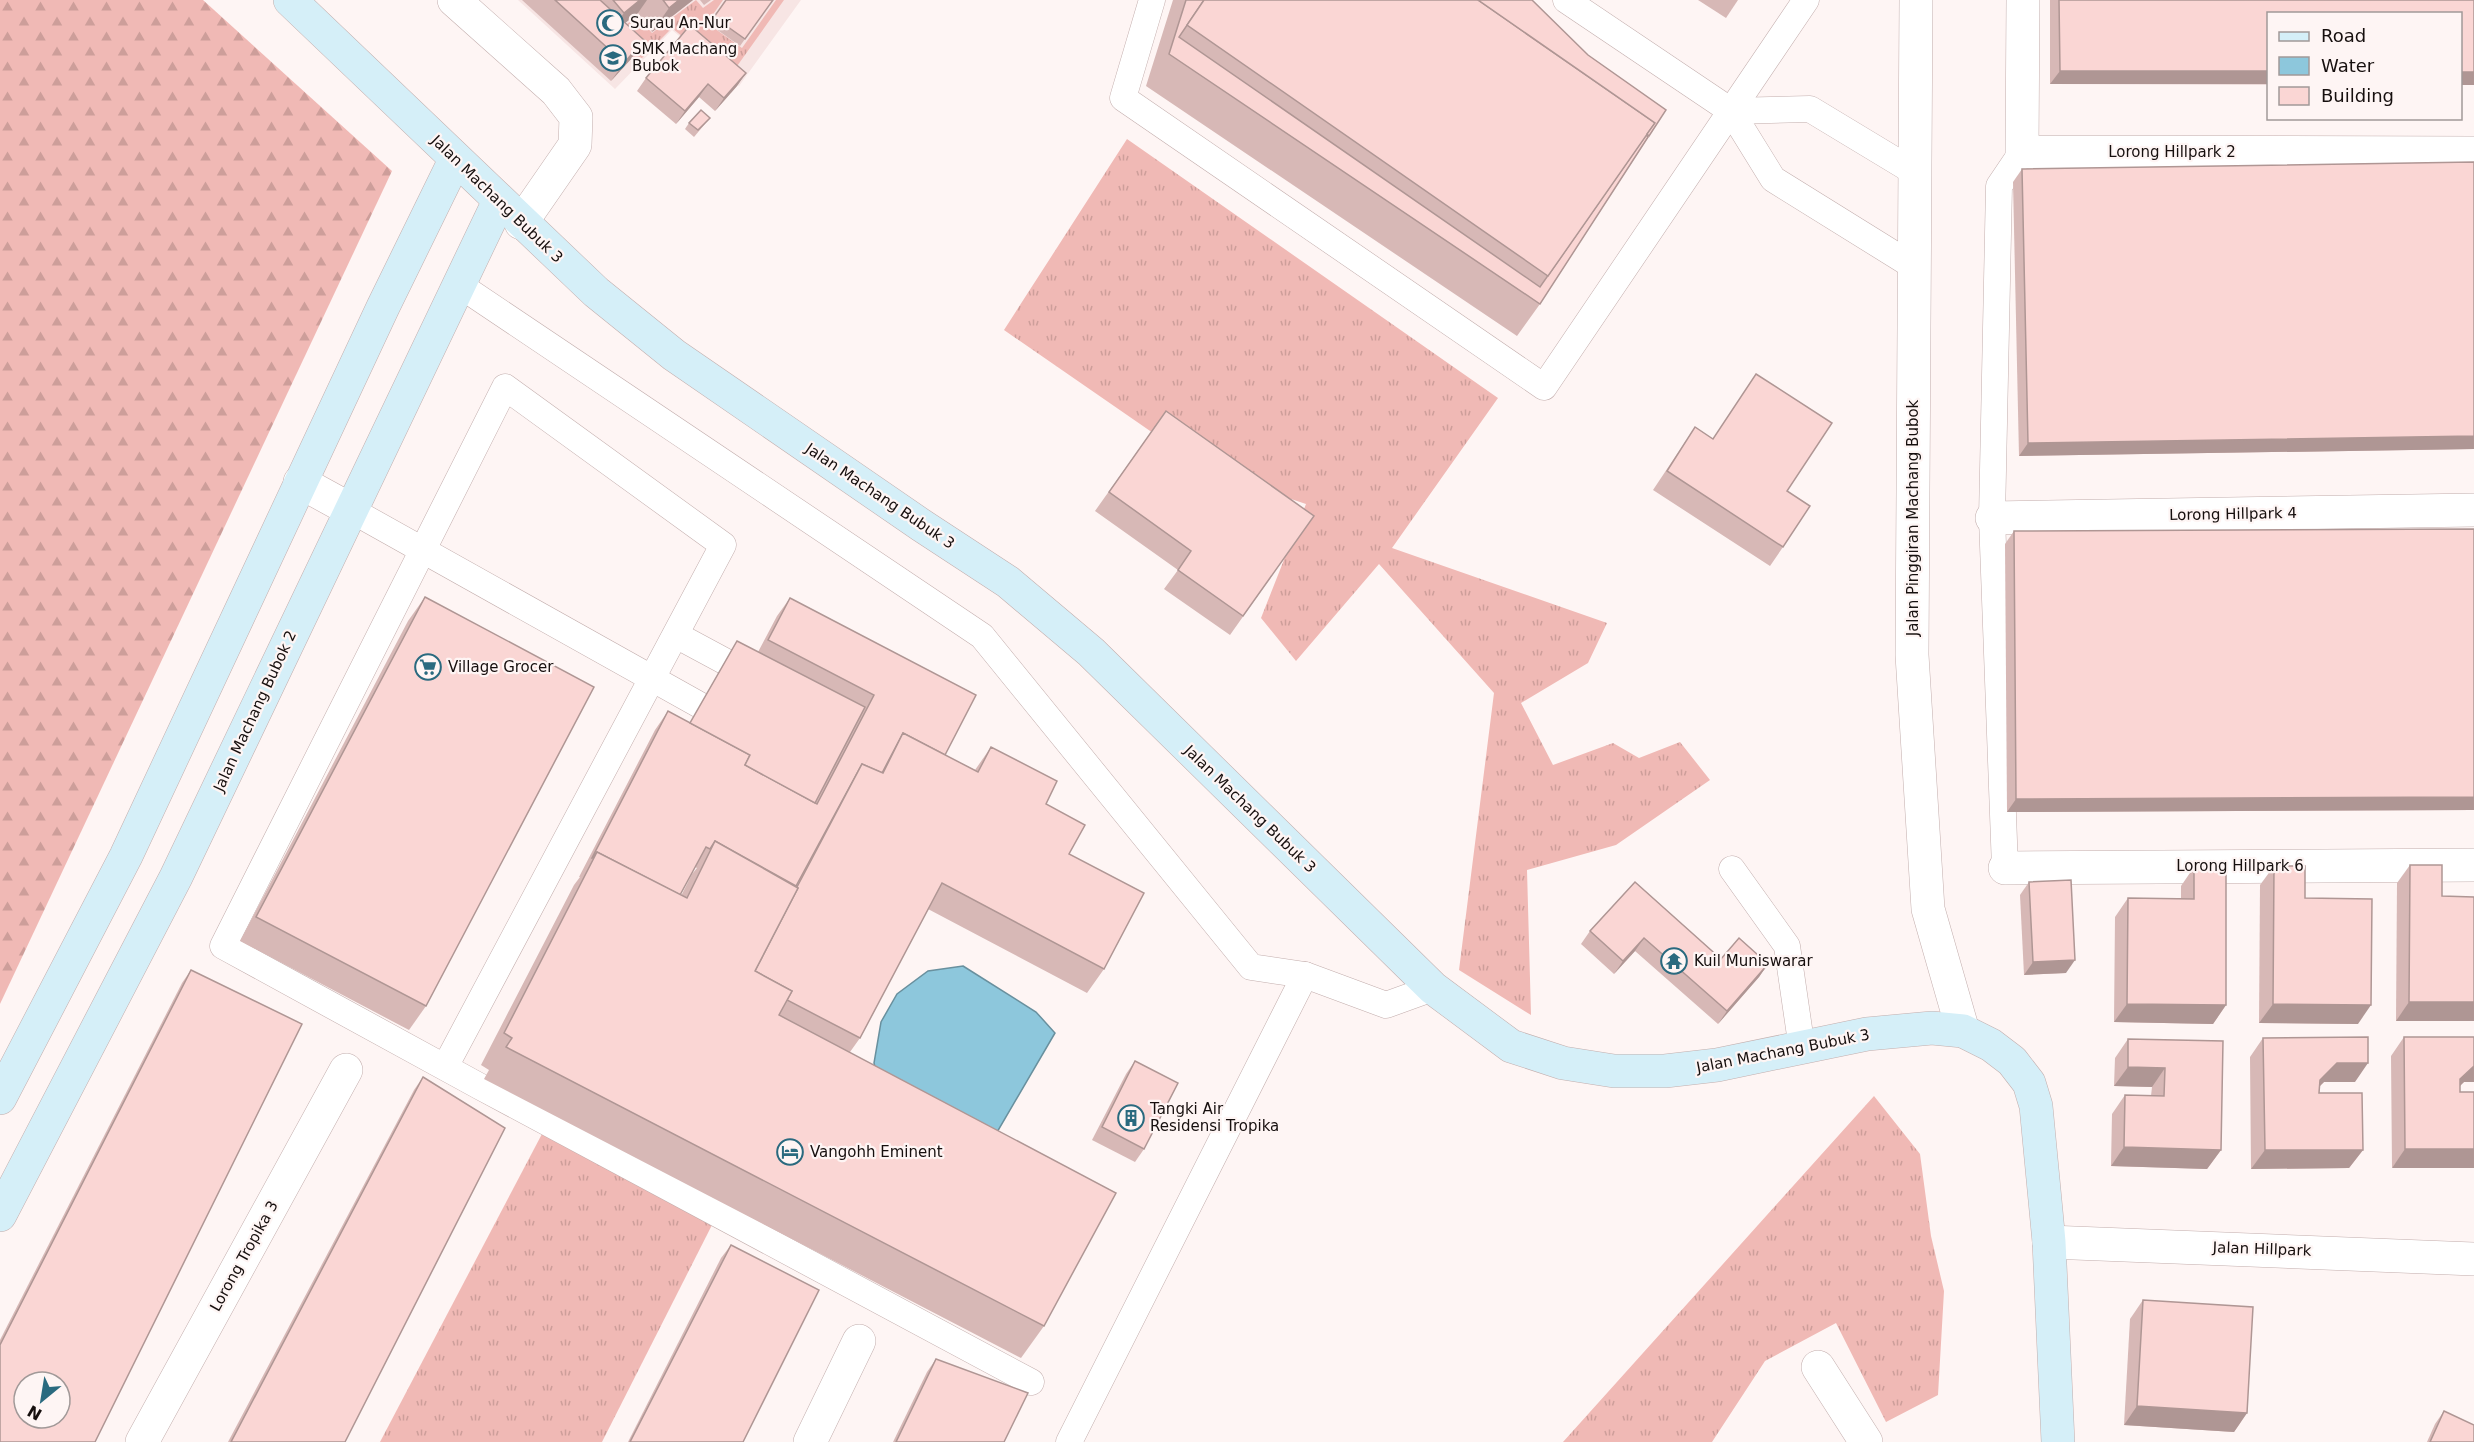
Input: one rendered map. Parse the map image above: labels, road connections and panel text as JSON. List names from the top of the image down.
{
  "streets": {
    "main road": ["Jalan Machang Bubuk 3", "Jalan Machang Bubok 2"],
    "street": [
      "Lorong Hillpark 2",
      "Lorong Hillpark 4",
      "Jalan Pinggiran Machang Bubok",
      "Lorong Hillpark 6",
      "Jalan Hillpark",
      "Lorong Tropika 3"
    ]
  },
  "crossings": [
    ["Jalan Machang Bubuk 3", "Jalan Pinggiran Machang Bubok"],
    ["Jalan Machang Bubuk 3", "Jalan Machang Bubok 2"],
    ["Jalan Machang Bubuk 3", "Jalan Hillpark"]
  ],
  "places": {
    "mosque": ["Surau An-Nur"],
    "school or university": ["SMK Machang Bubok"],
    "supermarket": ["Village Grocer"],
    "temple": ["Kuil Muniswarar"],
    "building": ["Tangki Air Residensi Tropika"],
    "hotel": ["Vangohh Eminent"]
  },
  "legend": ["Road", "Water", "Building"],
  "north": "bottom left"
}
